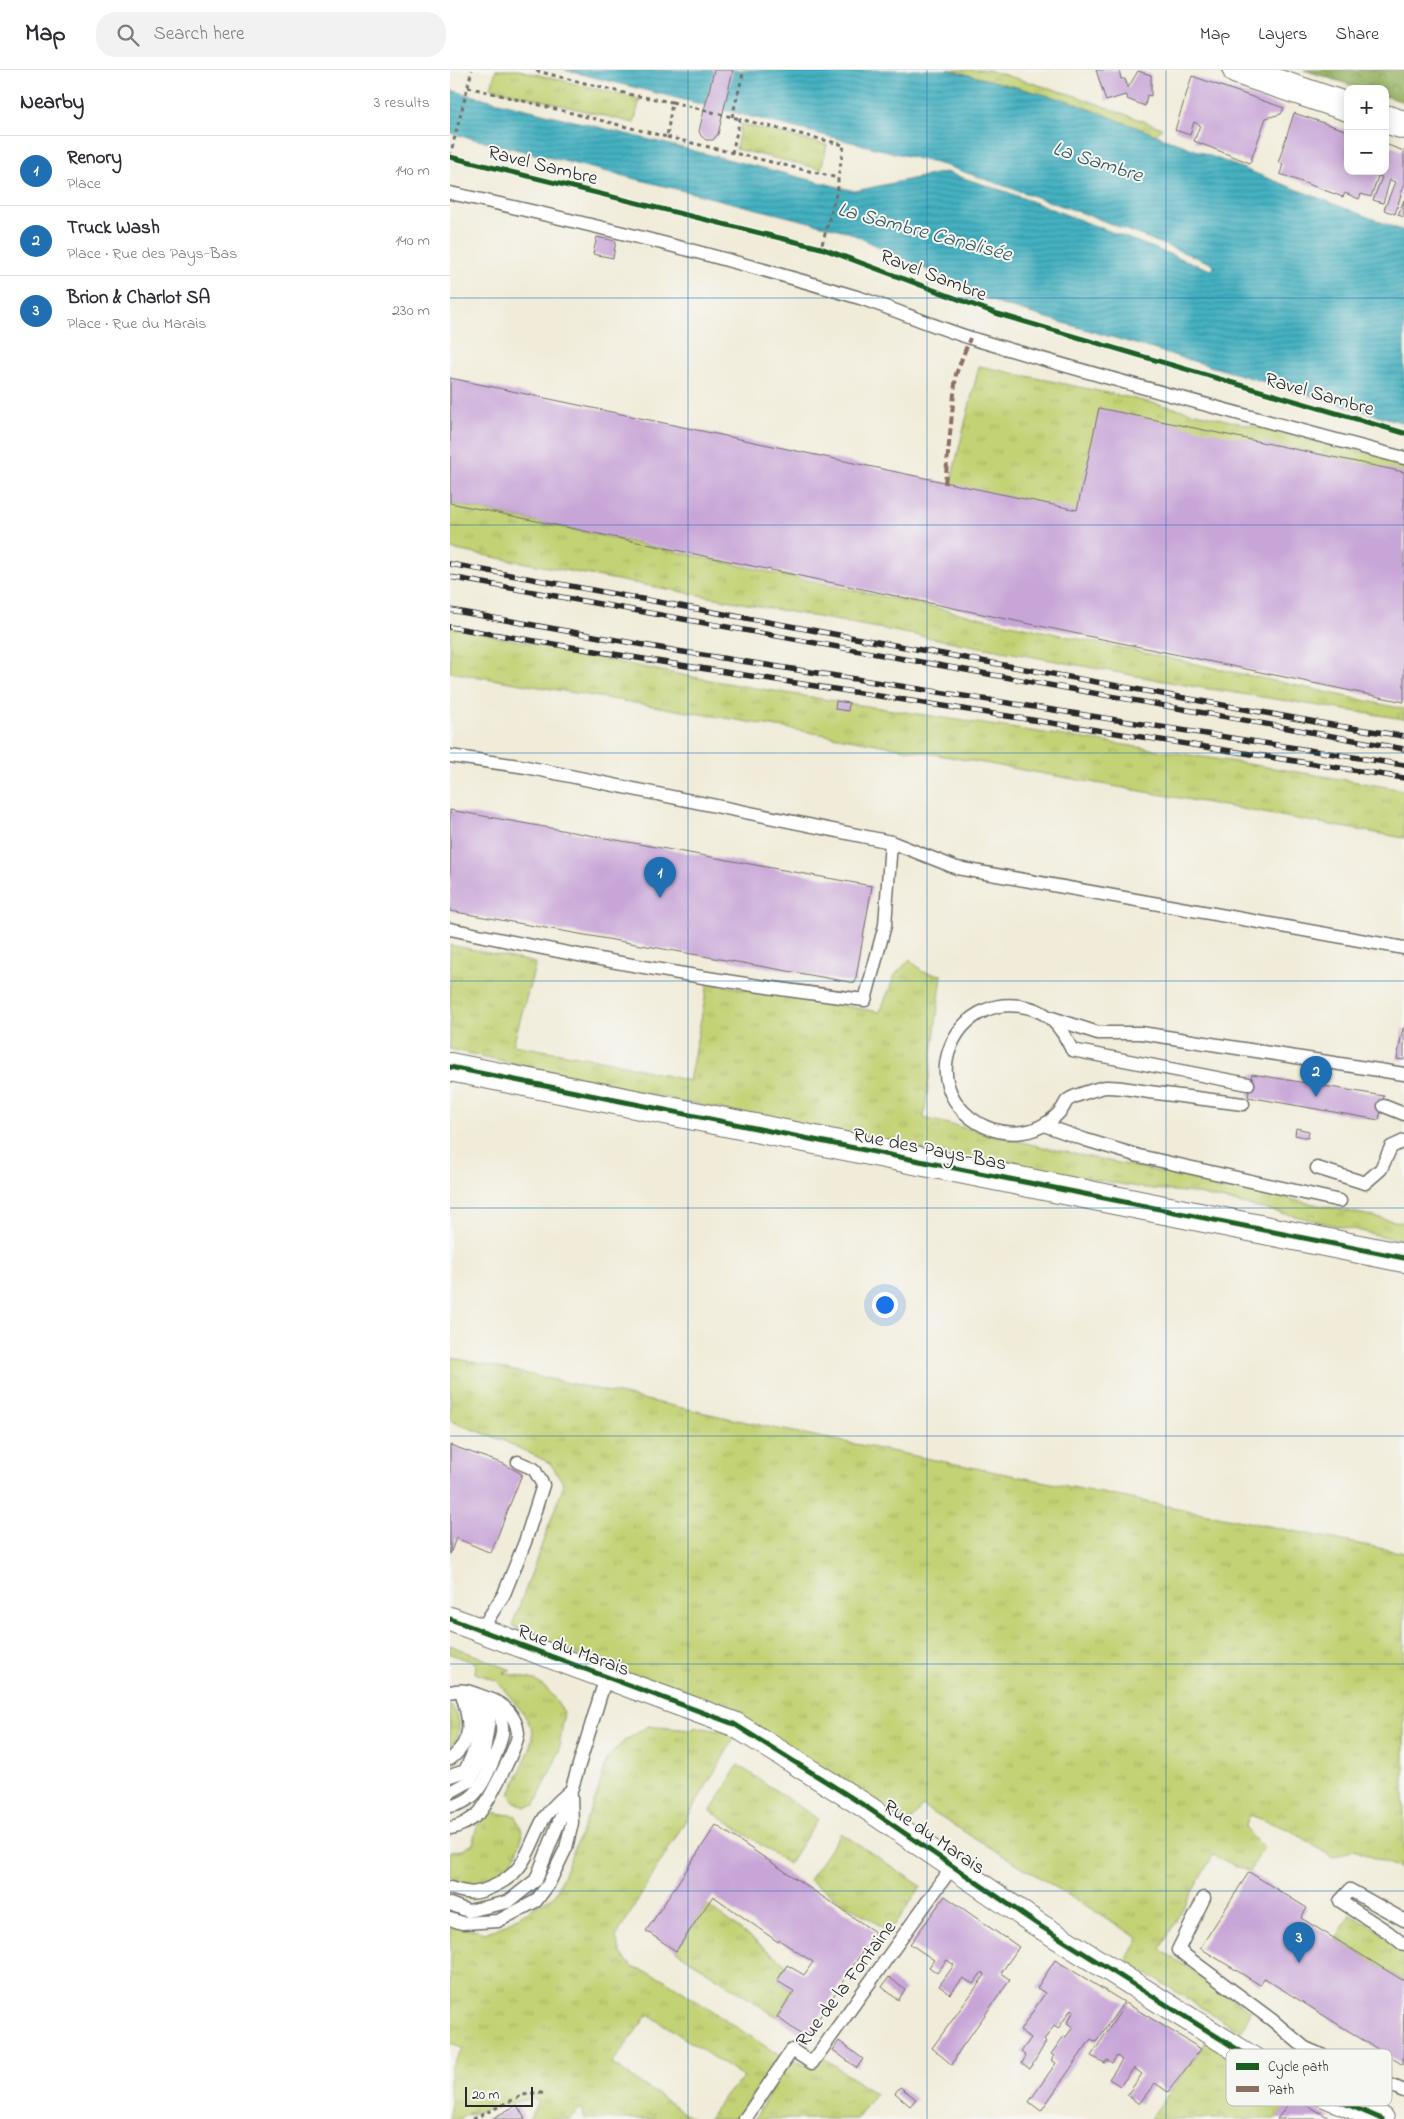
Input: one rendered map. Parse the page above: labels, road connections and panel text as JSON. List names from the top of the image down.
{
  "streets": {
    "street": ["Rue des Pays-Bas", "Rue du Marais"],
    "lane": ["Rue de la Fontaine"],
    "cycle path": ["Ravel Sambre"]
  },
  "crossings": [
    ["Rue du Marais", "Rue de la Fontaine"]
  ],
  "water": ["La Sambre", "La Sambre Canalisée"],
  "legend": ["Cycle path", "Path"],
  "scale_bar": "20 m",
  "page": {
    "header": "Map",
    "search": "Search here",
    "nav": ["Map", "Layers", "Share"],
    "heading": ["Nearby", "3 results"],
    "map_buttons": ["+", "−"],
    "list": [
      {
        "mark": "1",
        "name": "Renory",
        "note": "Place",
        "value": "140 m"
      },
      {
        "mark": "2",
        "name": "Truck Wash",
        "note": "Place · Rue des Pays-Bas",
        "value": "140 m"
      },
      {
        "mark": "3",
        "name": "Brion & Charlot SA",
        "note": "Place · Rue du Marais",
        "value": "230 m"
      }
    ],
    "pins": ["1", "2", "3"],
    "scale": "20 m"
  }
}
